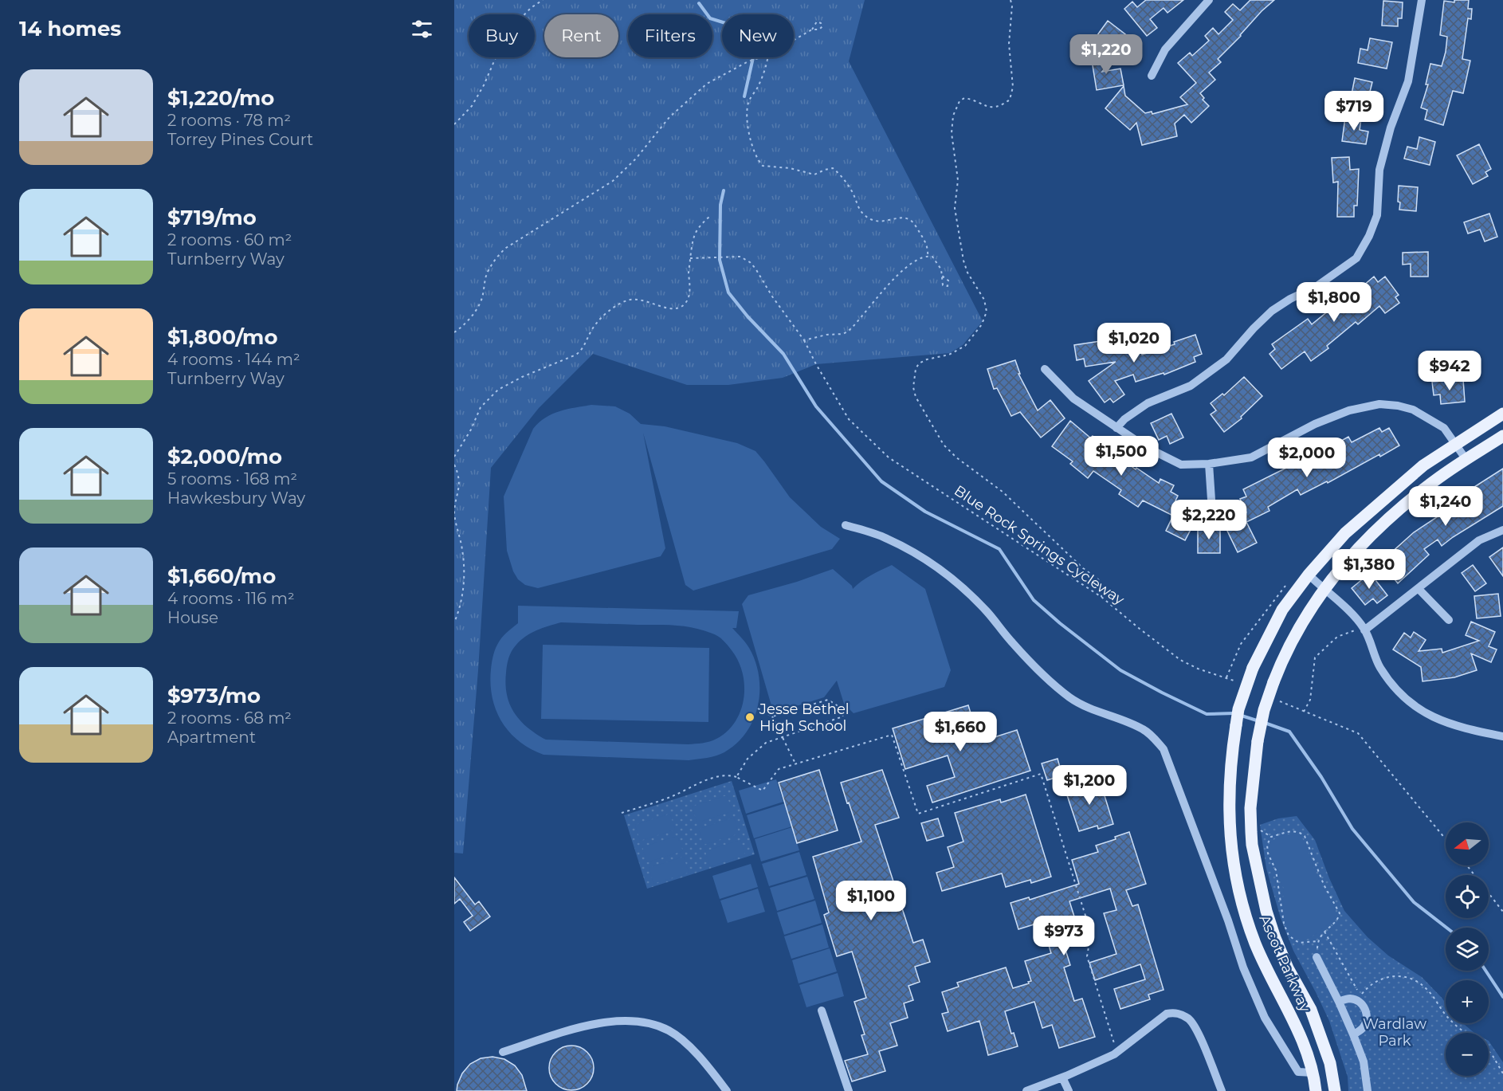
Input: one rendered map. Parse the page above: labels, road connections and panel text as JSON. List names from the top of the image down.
{
  "streets": {
    "main road": ["Ascot Parkway"],
    "path": ["Blue Rock Springs Cycleway"]
  },
  "parks": ["Wardlaw Park"],
  "places": ["Jesse Bethel High School"],
  "north": "left",
  "page": {
    "heading": "14 homes",
    "chip": [
      "Buy",
      "Rent",
      "Filters",
      "New"
    ],
    "price": [
      "$1,220",
      "$719",
      "$1,800",
      "$1,020",
      "$942",
      "$1,500",
      "$2,000",
      "$1,240",
      "$2,220",
      "$1,380",
      "$1,660",
      "$1,200",
      "$1,100",
      "$973"
    ],
    "list": [
      {
        "name": "$1,220/mo",
        "note": "2 rooms · 78 m² · Torrey Pines Court"
      },
      {
        "name": "$719/mo",
        "note": "2 rooms · 60 m² · Turnberry Way"
      },
      {
        "name": "$1,800/mo",
        "note": "4 rooms · 144 m² · Turnberry Way"
      },
      {
        "name": "$2,000/mo",
        "note": "5 rooms · 168 m² · Hawkesbury Way"
      },
      {
        "name": "$1,660/mo",
        "note": "4 rooms · 116 m² · House"
      },
      {
        "name": "$973/mo",
        "note": "2 rooms · 68 m² · Apartment"
      }
    ],
    "map_buttons": ["+", "−"]
  }
}
